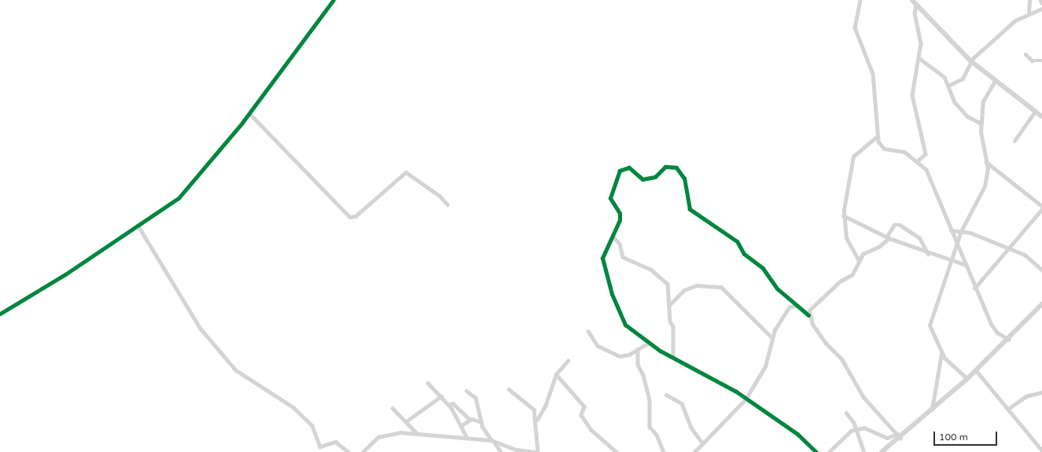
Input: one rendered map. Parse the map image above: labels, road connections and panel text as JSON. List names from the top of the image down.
{
  "scale_bar": "100 m"
}
